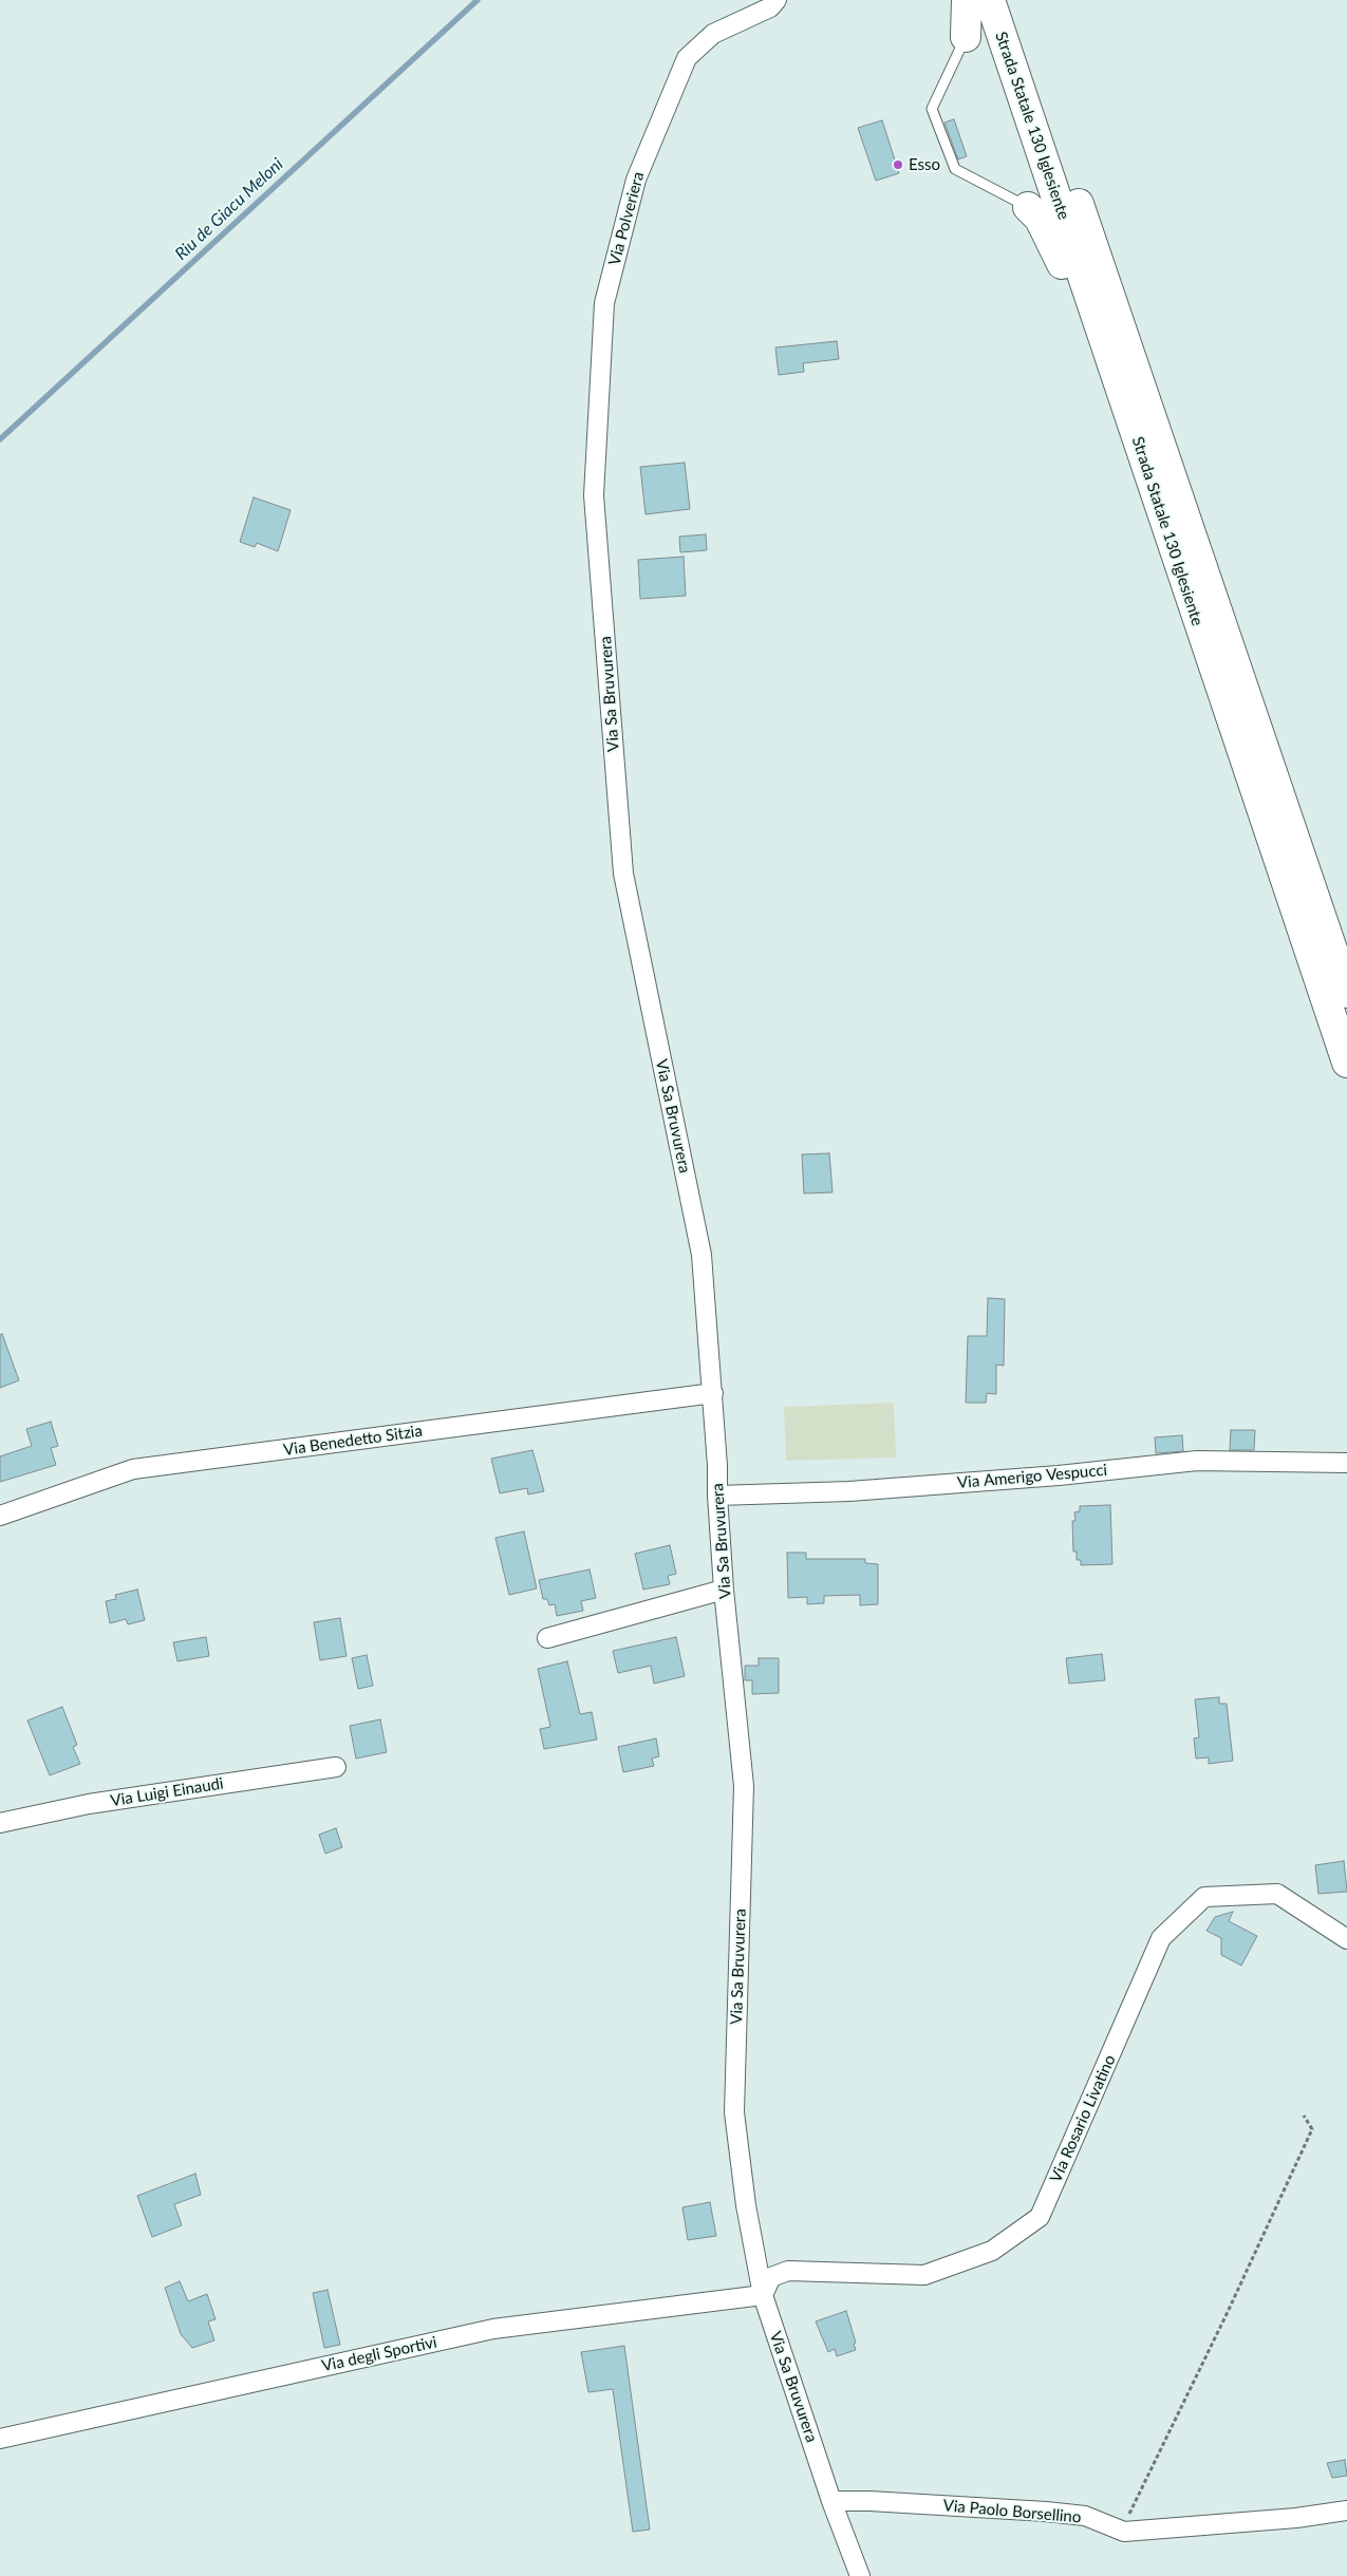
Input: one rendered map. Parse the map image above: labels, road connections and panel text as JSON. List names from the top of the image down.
{
  "streets": {
    "main road": ["Strada Statale 130 Iglesiente"],
    "street": [
      "Via Polveriera",
      "Via Sa Bruvurera",
      "Via Benedetto Sitzia",
      "Via Amerigo Vespucci",
      "Via Luigi Einaudi",
      "Via Rosario Livatino",
      "Via degli Sportivi",
      "Via Paolo Borsellino"
    ]
  },
  "crossings": [
    ["Via Polveriera", "Via Sa Bruvurera"],
    ["Via Sa Bruvurera", "Via Benedetto Sitzia"],
    ["Via Sa Bruvurera", "Via Amerigo Vespucci"],
    ["Via Sa Bruvurera", "Via Rosario Livatino"],
    ["Via Sa Bruvurera", "Via degli Sportivi"],
    ["Via Sa Bruvurera", "Via Paolo Borsellino"],
    ["Via Rosario Livatino", "Via degli Sportivi"]
  ],
  "water": ["Riu de Giacu Meloni"],
  "places": ["Esso"]
}
